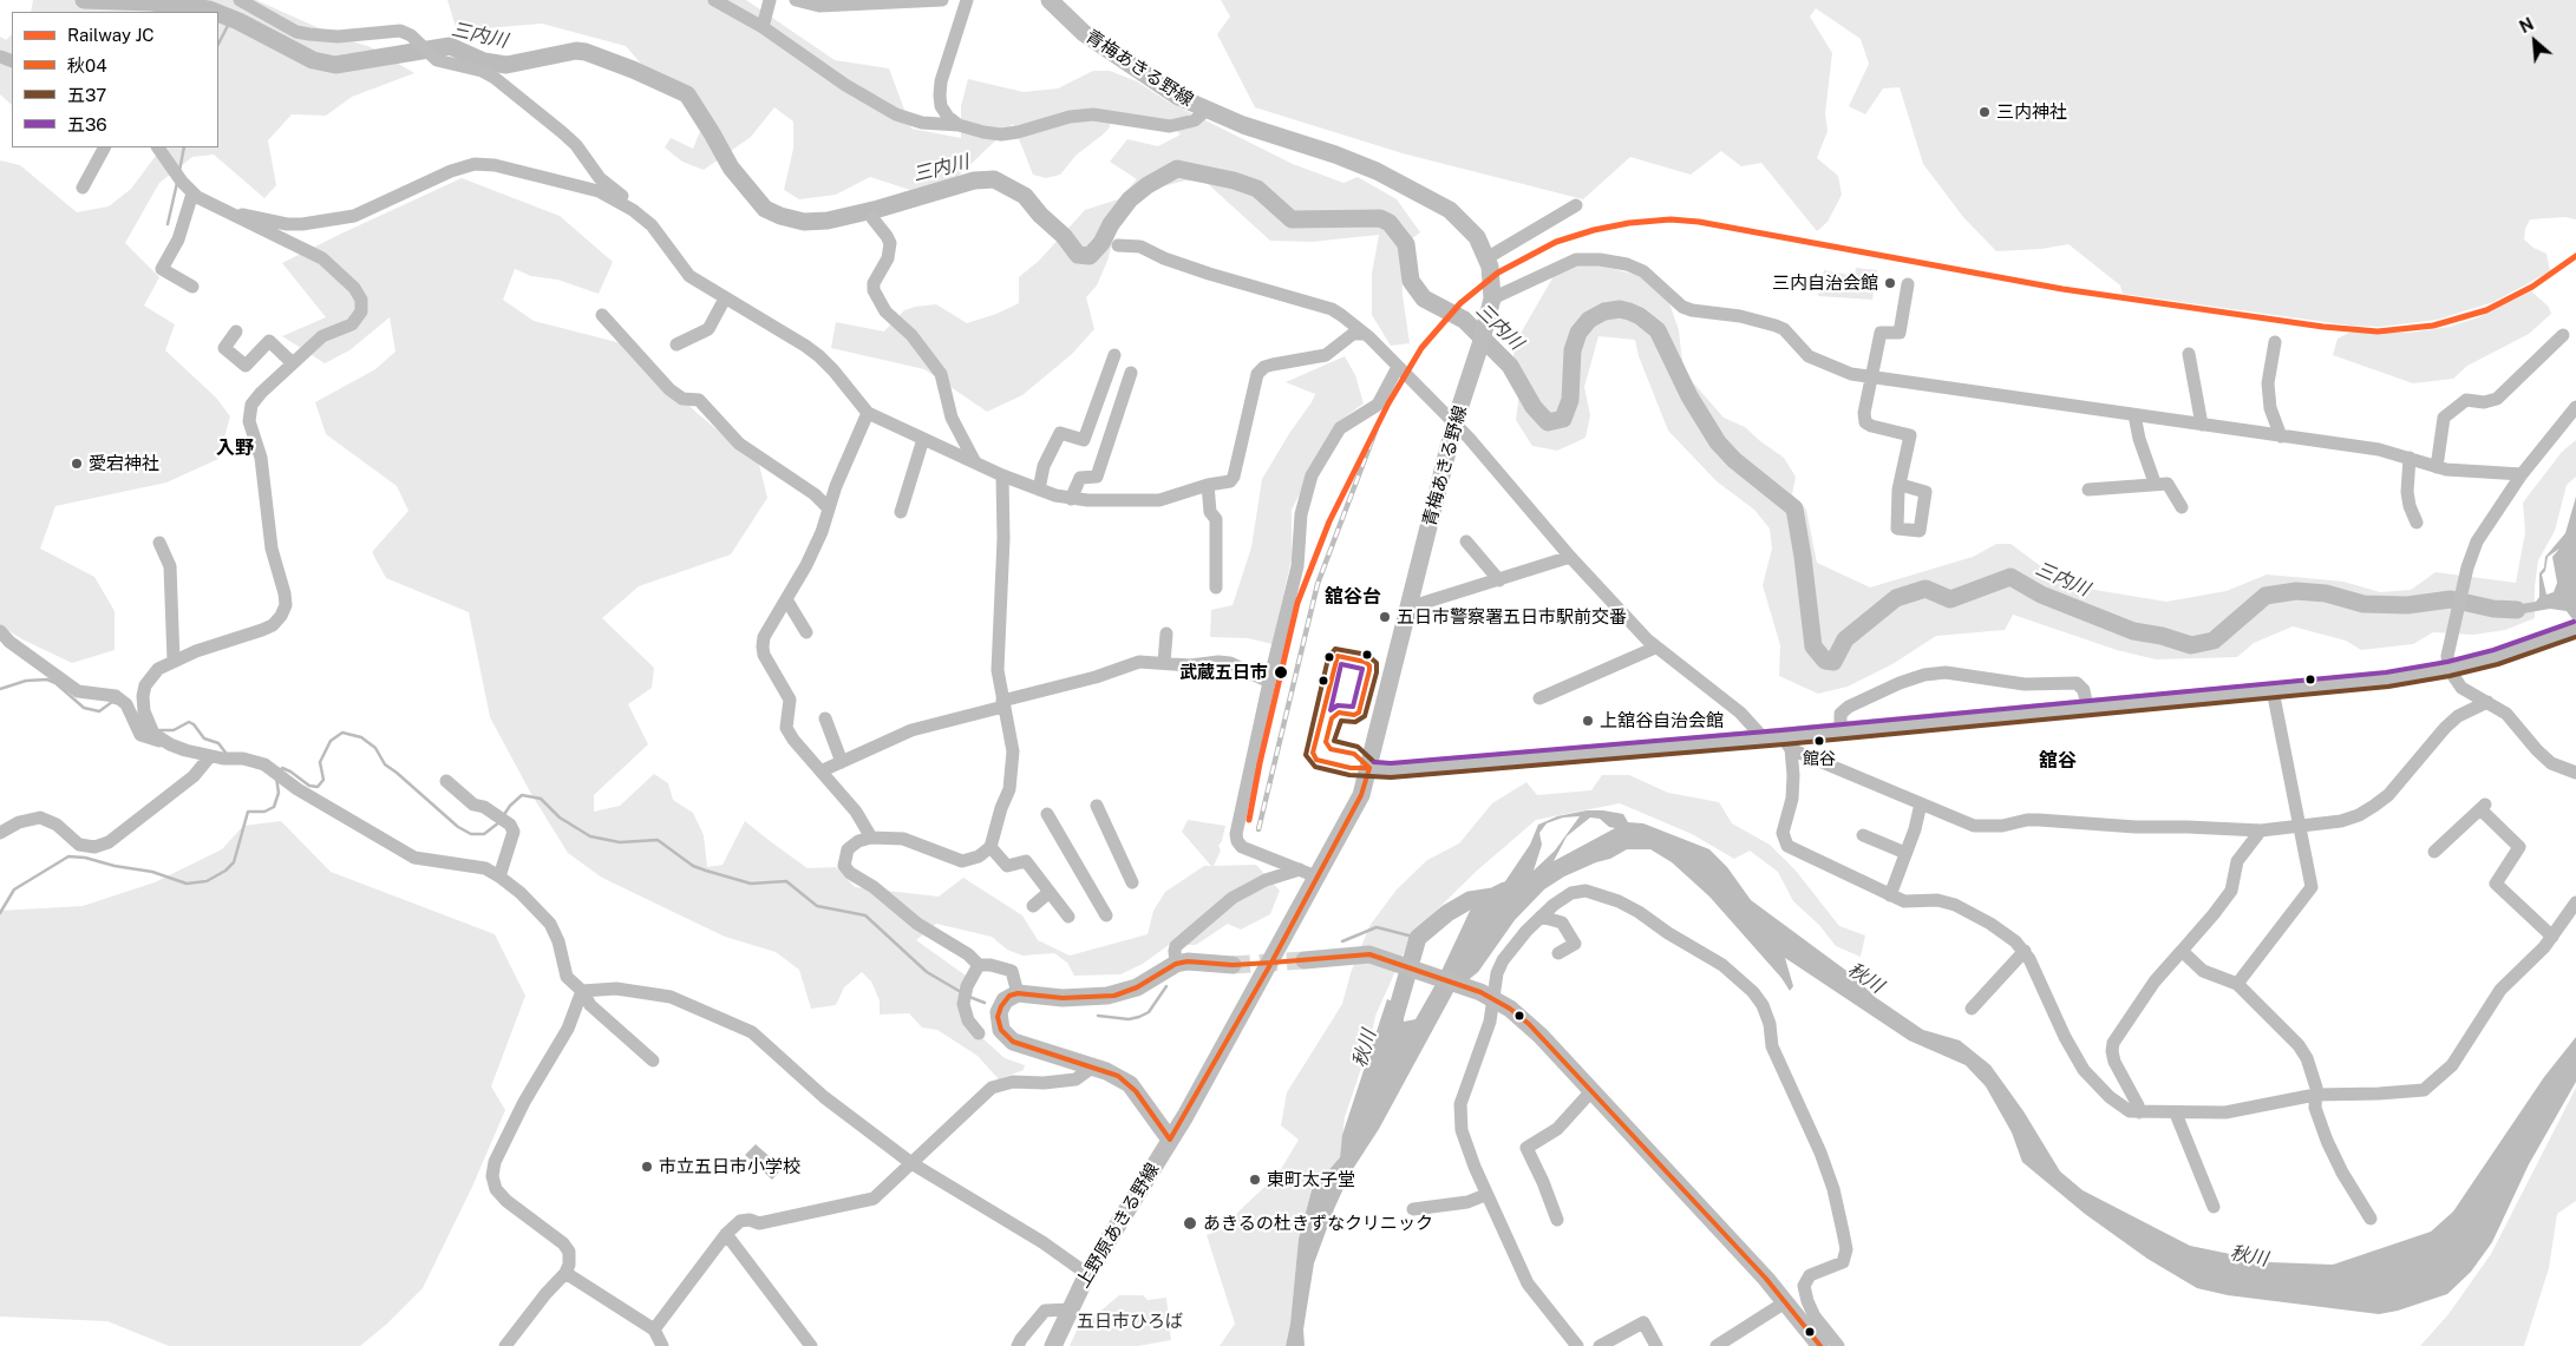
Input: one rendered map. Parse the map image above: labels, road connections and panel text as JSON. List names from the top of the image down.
{
  "streets": {
    "main road": ["青梅あきる野線", "上野原あきる野線"]
  },
  "crossings": [
    ["青梅あきる野線", "上野原あきる野線"]
  ],
  "districts": ["入野", "舘谷台", "舘谷"],
  "water": ["三内川", "秋川"],
  "parks": ["五日市ひろば"],
  "places": [
    "三内神社",
    "三内自治会館",
    "愛宕神社",
    "五日市警察署五日市駅前交番",
    "武蔵五日市",
    "上舘谷自治会館",
    "館谷",
    "市立五日市小学校",
    "東町太子堂",
    "あきるの杜きずなクリニック"
  ],
  "lines": [
    "rail line JC",
    "transit line 五36",
    "transit line 五37",
    "transit line 秋04"
  ],
  "legend": [
    "Railway JC",
    "秋04",
    "五37",
    "五36"
  ],
  "north": "top left"
}
